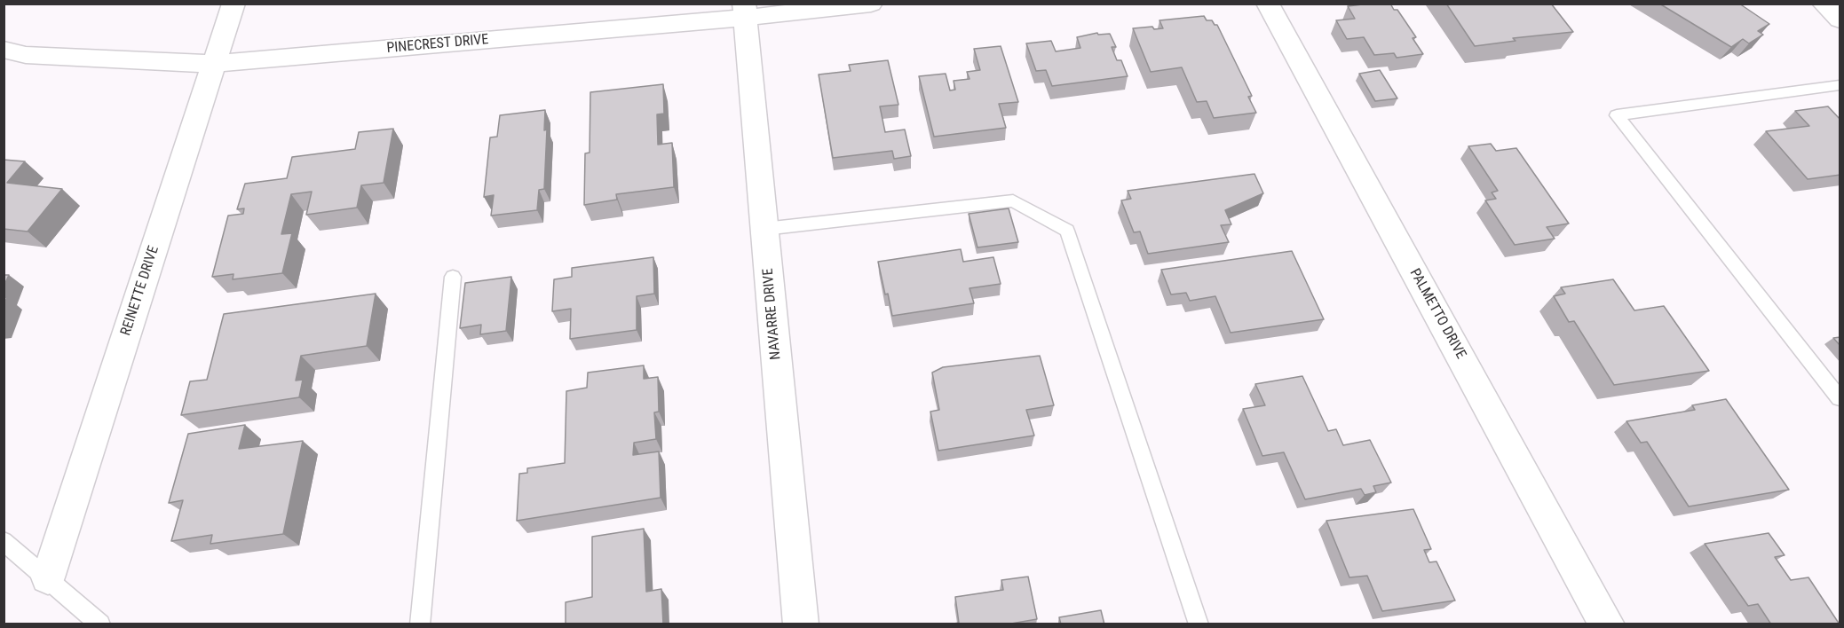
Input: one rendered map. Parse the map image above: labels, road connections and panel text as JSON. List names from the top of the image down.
{
  "streets": {
    "street": [
      "PINECREST DRIVE",
      "REINETTE DRIVE",
      "NAVARRE DRIVE",
      "PALMETTO DRIVE"
    ]
  },
  "crossings": [
    ["PINECREST DRIVE", "REINETTE DRIVE"],
    ["PINECREST DRIVE", "NAVARRE DRIVE"]
  ]
}
